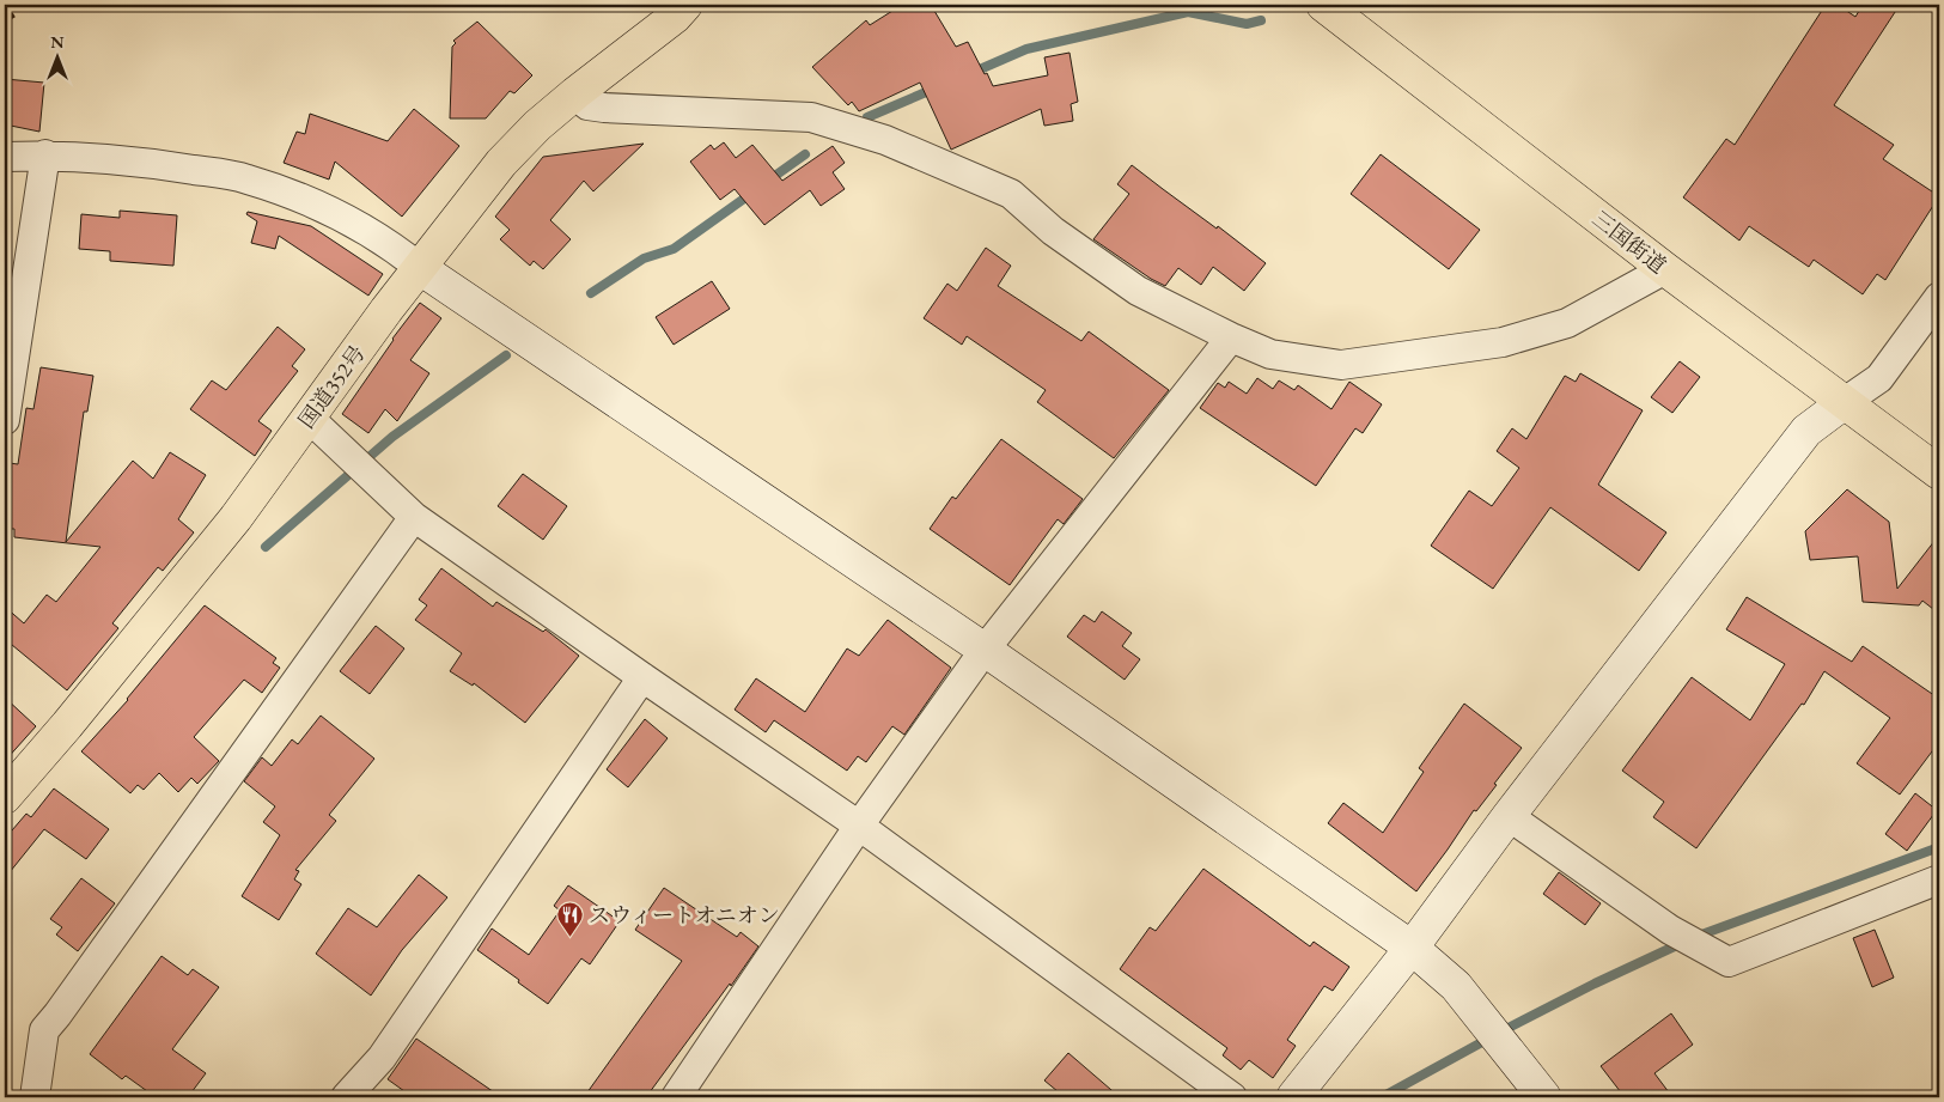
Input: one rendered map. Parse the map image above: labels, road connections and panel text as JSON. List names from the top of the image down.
{
  "streets": {
    "highway": ["三国街道", "国道352号"]
  },
  "places": {
    "restaurant": ["スウィートオニオン"]
  },
  "north": "top"
}
